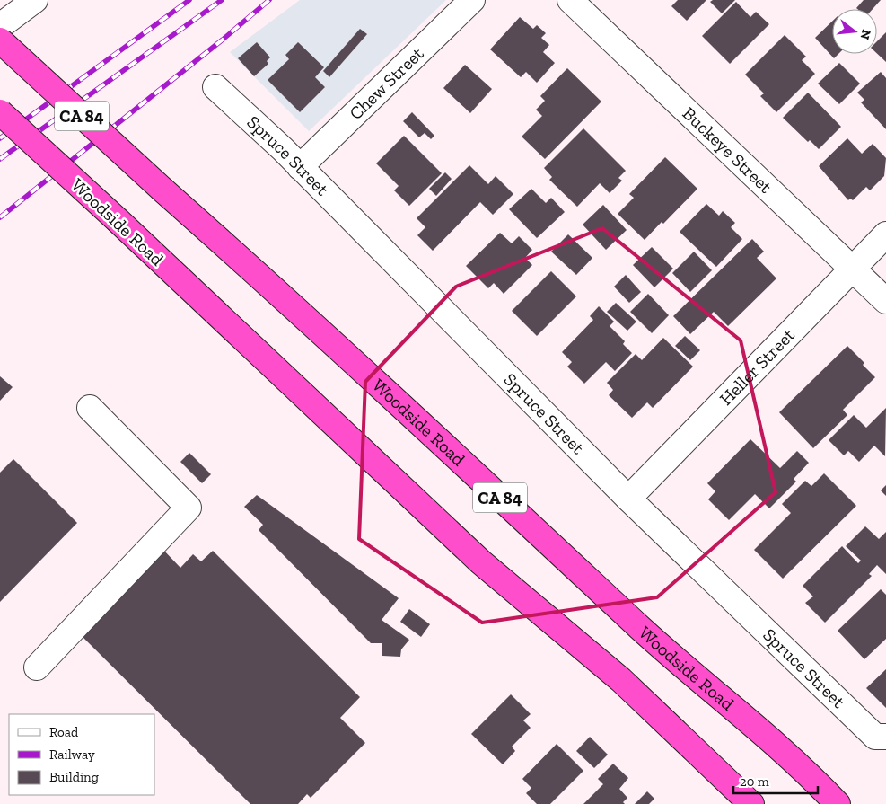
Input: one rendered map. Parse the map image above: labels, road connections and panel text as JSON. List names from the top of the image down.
{
  "streets": {
    "highway": ["CA 84", "Woodside Road"],
    "street": [
      "Chew Street",
      "Buckeye Street",
      "Spruce Street",
      "Heller Street"
    ]
  },
  "crossings": [
    ["Chew Street", "Spruce Street"],
    ["Buckeye Street", "Heller Street"],
    ["Spruce Street", "Heller Street"]
  ],
  "legend": ["Road", "Railway", "Building"],
  "scale_bar": "20 m",
  "north": "right"
}
